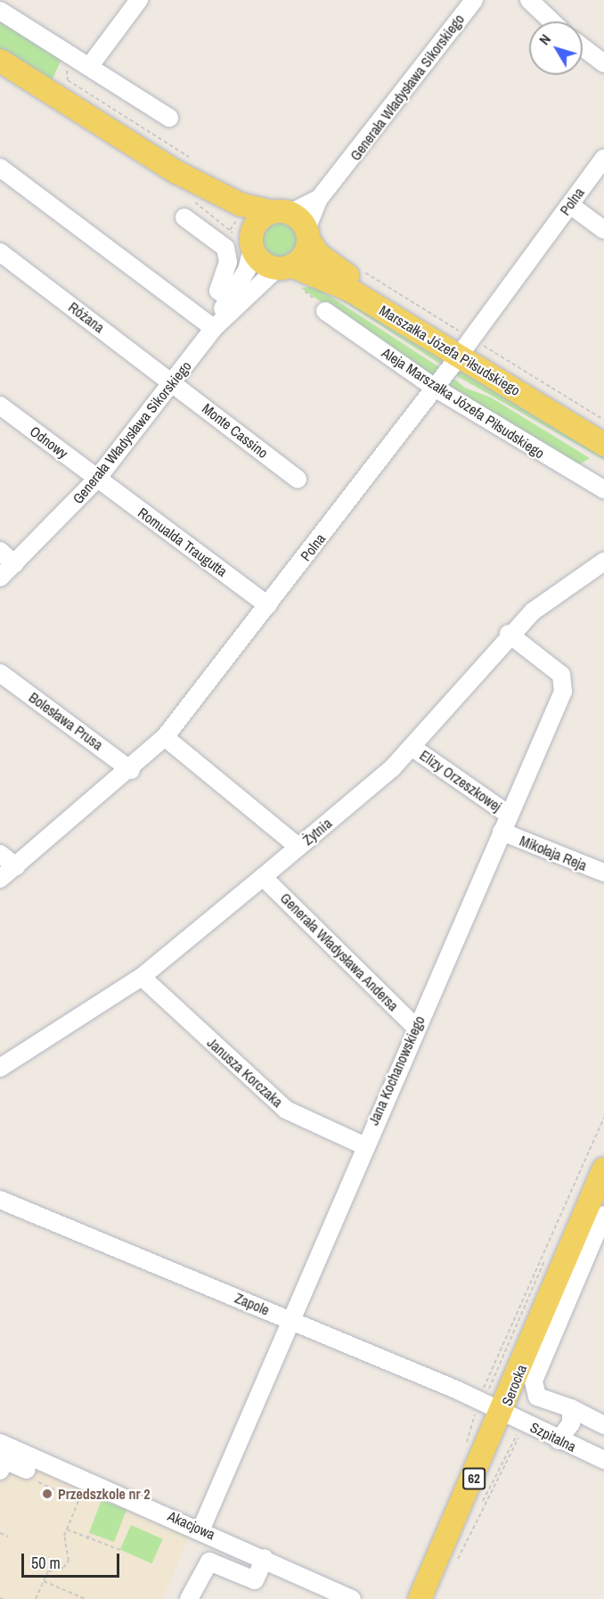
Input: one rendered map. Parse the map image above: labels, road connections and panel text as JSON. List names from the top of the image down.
{
  "streets": {
    "main road": ["Marszałka Józefa Piłsudskiego", "Serocka", "62"],
    "street": [
      "Generała Władysława Sikorskiego",
      "Polna",
      "Różana",
      "Aleja Marszałka Józefa Piłsudskiego",
      "Monte Cassino",
      "Odnowy",
      "Romualda Traugutta",
      "Bolesława Prusa",
      "Elizy Orzeszkowej",
      "Żytnia",
      "Mikołaja Reja",
      "Generała Władysława Andersa",
      "Jana Kochanowskiego",
      "Janusza Korczaka",
      "Zapole",
      "Szpitalna",
      "Akacjowa"
    ]
  },
  "crossings": [
    ["Generała Władysława Sikorskiego", "Różana"],
    ["Generała Władysława Sikorskiego", "Marszałka Józefa Piłsudskiego"],
    ["Generała Władysława Sikorskiego", "Monte Cassino"],
    ["Generała Władysława Sikorskiego", "Odnowy"],
    ["Generała Władysława Sikorskiego", "Romualda Traugutta"],
    ["Polna", "Marszałka Józefa Piłsudskiego"],
    ["Polna", "Aleja Marszałka Józefa Piłsudskiego"],
    ["Polna", "Romualda Traugutta"],
    ["Polna", "Bolesława Prusa"],
    ["Różana", "Monte Cassino"],
    ["Odnowy", "Romualda Traugutta"],
    ["Elizy Orzeszkowej", "Żytnia"],
    ["Elizy Orzeszkowej", "Jana Kochanowskiego"],
    ["Żytnia", "Generała Władysława Andersa"],
    ["Żytnia", "Jana Kochanowskiego"],
    ["Żytnia", "Janusza Korczaka"],
    ["Mikołaja Reja", "Jana Kochanowskiego"],
    ["Generała Władysława Andersa", "Jana Kochanowskiego"],
    ["Jana Kochanowskiego", "Janusza Korczaka"],
    ["Jana Kochanowskiego", "Zapole"],
    ["Jana Kochanowskiego", "Akacjowa"],
    ["Zapole", "Serocka"],
    ["Zapole", "Szpitalna"],
    ["Serocka", "Szpitalna"]
  ],
  "places": ["Przedszkole nr 2"],
  "scale_bar": "50 m",
  "north": "top left"
}
